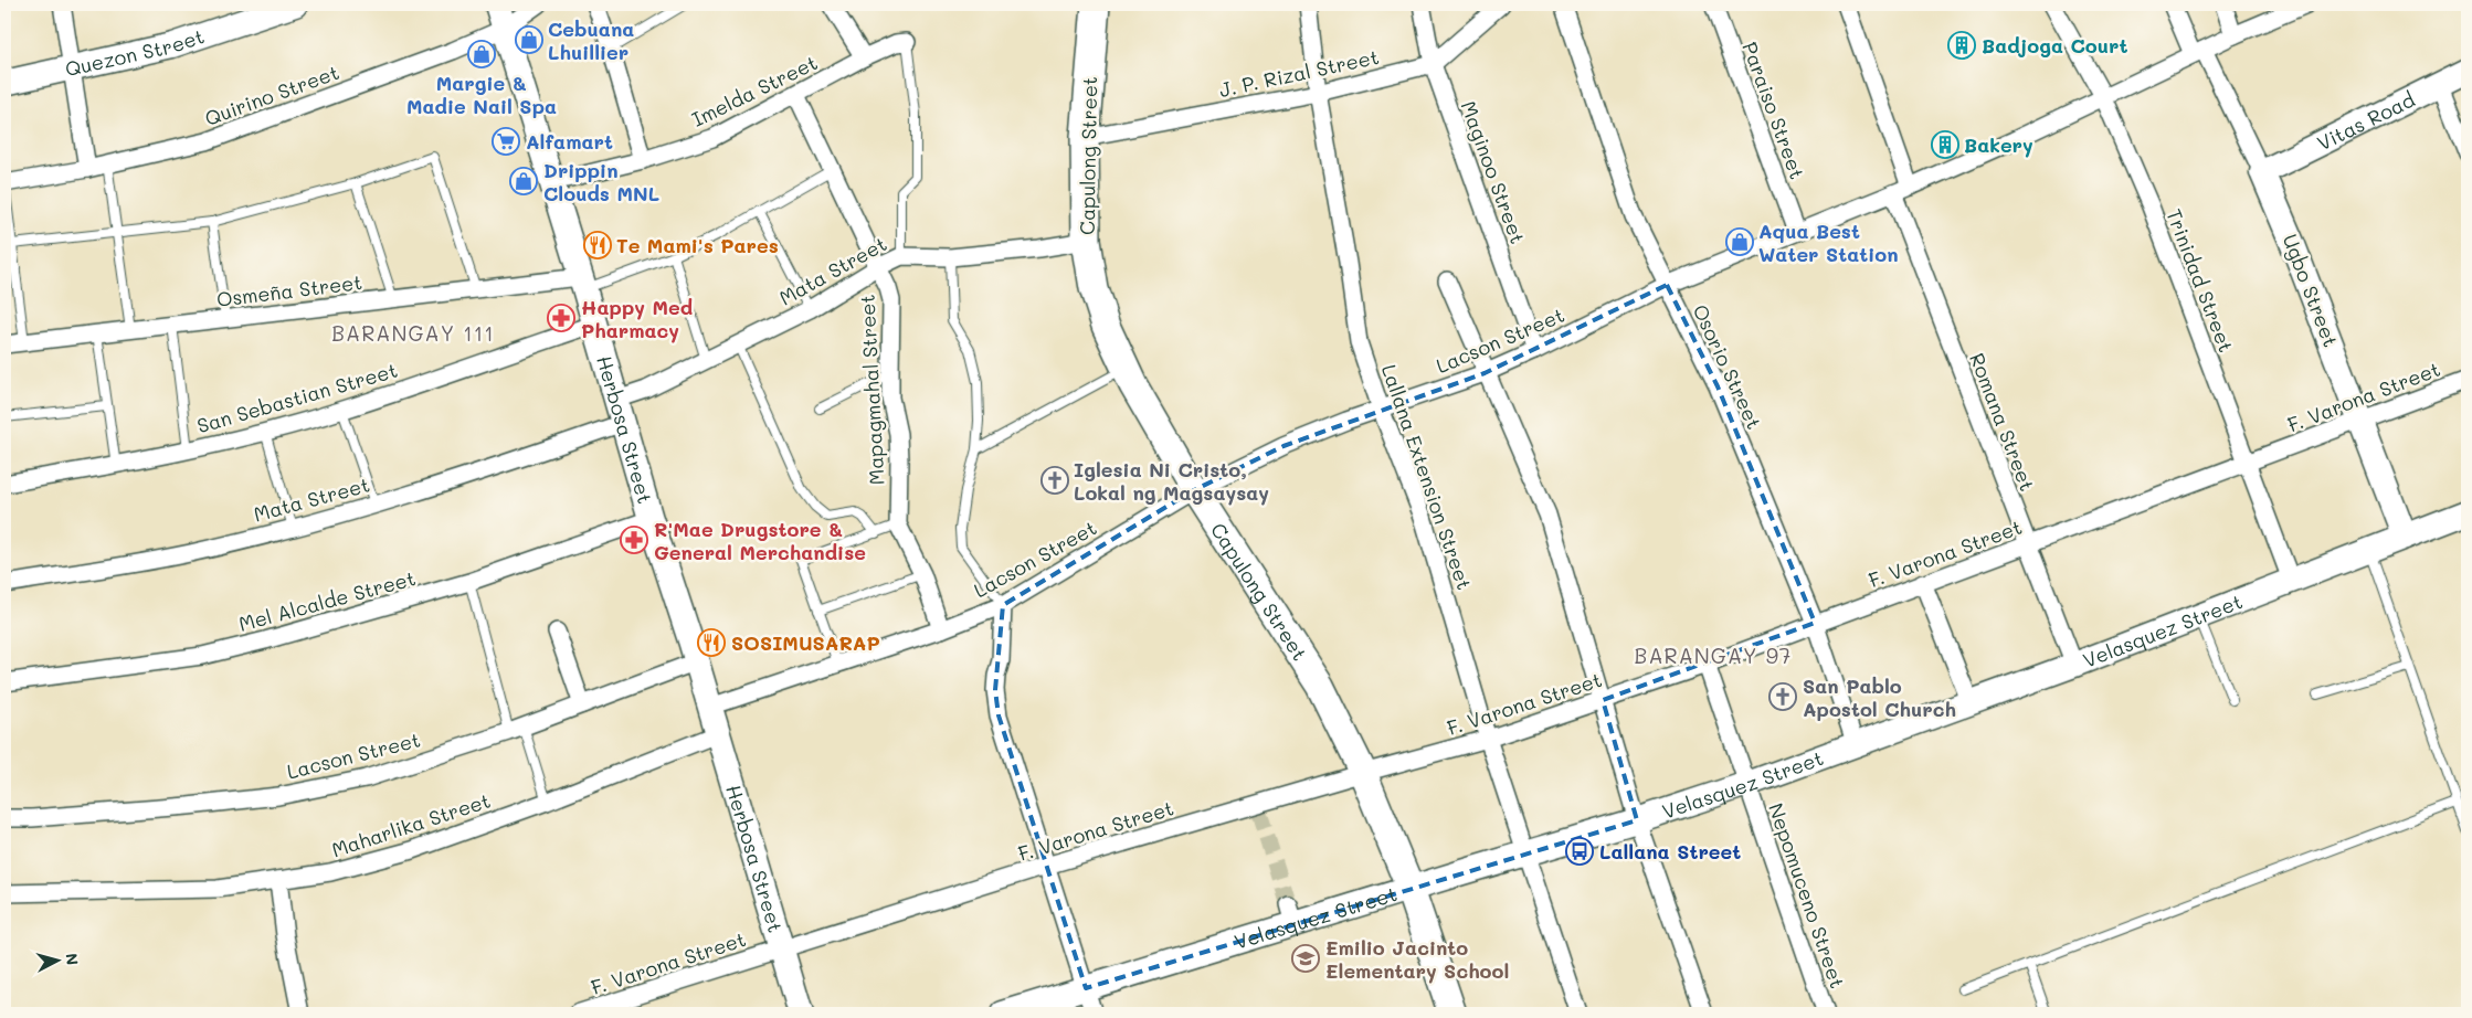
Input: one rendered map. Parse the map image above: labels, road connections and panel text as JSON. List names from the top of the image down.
{
  "streets": {
    "main road": ["Capulong Street"],
    "street": [
      "Quezon Street",
      "J. P. Rizal Street",
      "Imelda Street",
      "Quirino Street",
      "Paraiso Street",
      "Vitas Road",
      "Maginoo Street",
      "Mata Street",
      "Trinidad Street",
      "Osmeña Street",
      "Ugbo Street",
      "Lacson Street",
      "Osorio Street",
      "Mapagmahal Street",
      "F. Varona Street",
      "San Sebastian Street",
      "Romana Street",
      "Herbosa Street",
      "Lallana Extension Street",
      "Mel Alcalde Street",
      "Velasquez Street",
      "Maharlika Street",
      "Nepomuceno Street"
    ]
  },
  "crossings": [
    ["J. P. Rizal Street", "Capulong Street"],
    ["J. P. Rizal Street", "Maginoo Street"],
    ["J. P. Rizal Street", "Lallana Extension Street"],
    ["Imelda Street", "Mapagmahal Street"],
    ["Imelda Street", "Herbosa Street"],
    ["Quirino Street", "Herbosa Street"],
    ["Paraiso Street", "Lacson Street"],
    ["Vitas Road", "Ugbo Street"],
    ["Capulong Street", "Mata Street"],
    ["Capulong Street", "Lacson Street"],
    ["Capulong Street", "F. Varona Street"],
    ["Capulong Street", "Velasquez Street"],
    ["Maginoo Street", "Lacson Street"],
    ["Mata Street", "Mapagmahal Street"],
    ["Mata Street", "Herbosa Street"],
    ["Trinidad Street", "Lacson Street"],
    ["Trinidad Street", "F. Varona Street"],
    ["Trinidad Street", "Velasquez Street"],
    ["Osmeña Street", "Herbosa Street"],
    ["Ugbo Street", "Lacson Street"],
    ["Ugbo Street", "F. Varona Street"],
    ["Ugbo Street", "Velasquez Street"],
    ["Lacson Street", "Osorio Street"],
    ["Lacson Street", "Mapagmahal Street"],
    ["Lacson Street", "Romana Street"],
    ["Lacson Street", "Herbosa Street"],
    ["Lacson Street", "Lallana Extension Street"],
    ["Osorio Street", "F. Varona Street"],
    ["Osorio Street", "Velasquez Street"],
    ["F. Varona Street", "Romana Street"],
    ["F. Varona Street", "Herbosa Street"],
    ["F. Varona Street", "Lallana Extension Street"],
    ["F. Varona Street", "Nepomuceno Street"],
    ["San Sebastian Street", "Herbosa Street"],
    ["Romana Street", "Velasquez Street"],
    ["Herbosa Street", "Mel Alcalde Street"],
    ["Herbosa Street", "Maharlika Street"],
    ["Lallana Extension Street", "Velasquez Street"],
    ["Velasquez Street", "Nepomuceno Street"]
  ],
  "districts": ["BARANGAY 111", "BARANGAY 97"],
  "places": {
    "shop": [
      "Cebuana Lhuillier",
      "Margie & Madie Nail Spa",
      "Drippin Clouds MNL",
      "Aqua Best Water Station"
    ],
    "building": ["Badjoga Court", "Bakery"],
    "supermarket": ["Alfamart"],
    "restaurant": ["Te Mami's Pares", "SOSIMUSARAP"],
    "pharmacy": ["Happy Med Pharmacy", "R'Mae Drugstore & General Merchandise"],
    "church": ["Iglesia Ni Cristo, Lokal ng Magsaysay", "San Pablo Apostol Church"],
    "bus stop": ["Lallana Street"],
    "school or university": ["Emilio Jacinto Elementary School"]
  },
  "north": "right"
}
